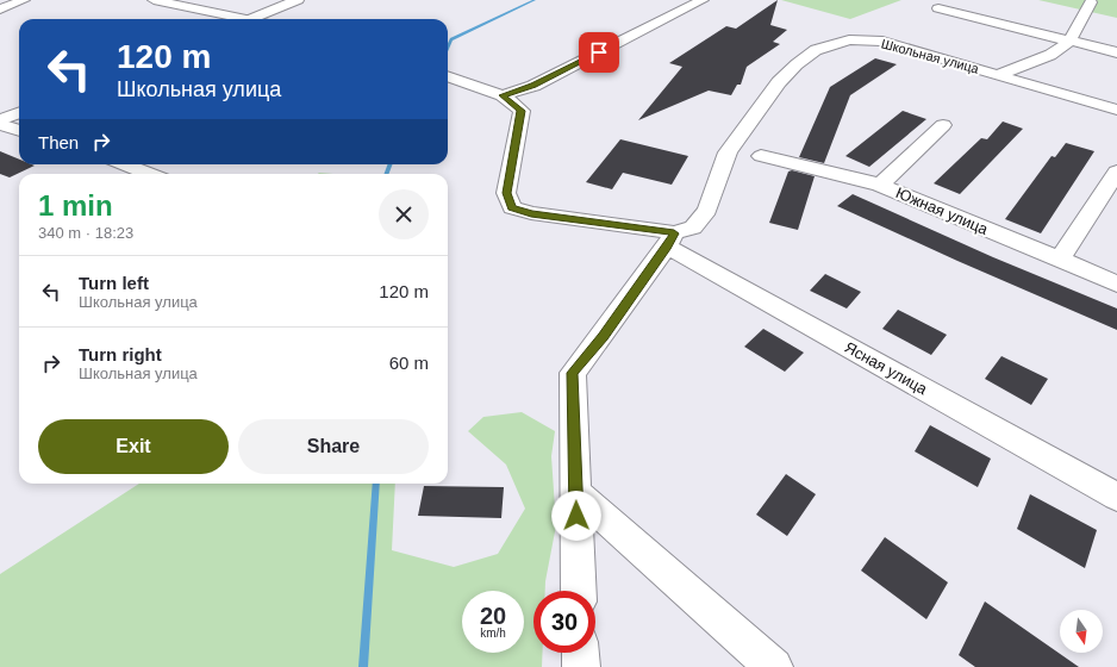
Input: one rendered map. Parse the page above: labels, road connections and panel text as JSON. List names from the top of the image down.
{
  "streets": {
    "street": ["Школьная улица", "Южная улица", "Ясная улица"]
  },
  "crossings": [
    ["Школьная улица", "Ясная улица"]
  ],
  "north": "bottom",
  "page": {
    "turn": ["120 m", "Школьная улица"],
    "then": "Then",
    "heading": ["1 min", "340 m · 18:23"],
    "list": [
      {
        "name": "Turn left",
        "note": "Школьная улица",
        "value": "120 m"
      },
      {
        "name": "Turn right",
        "note": "Школьная улица",
        "value": "60 m"
      }
    ],
    "buttons": ["Exit", "Share"],
    "speed": "20 km/h",
    "limit": "30"
  }
}
